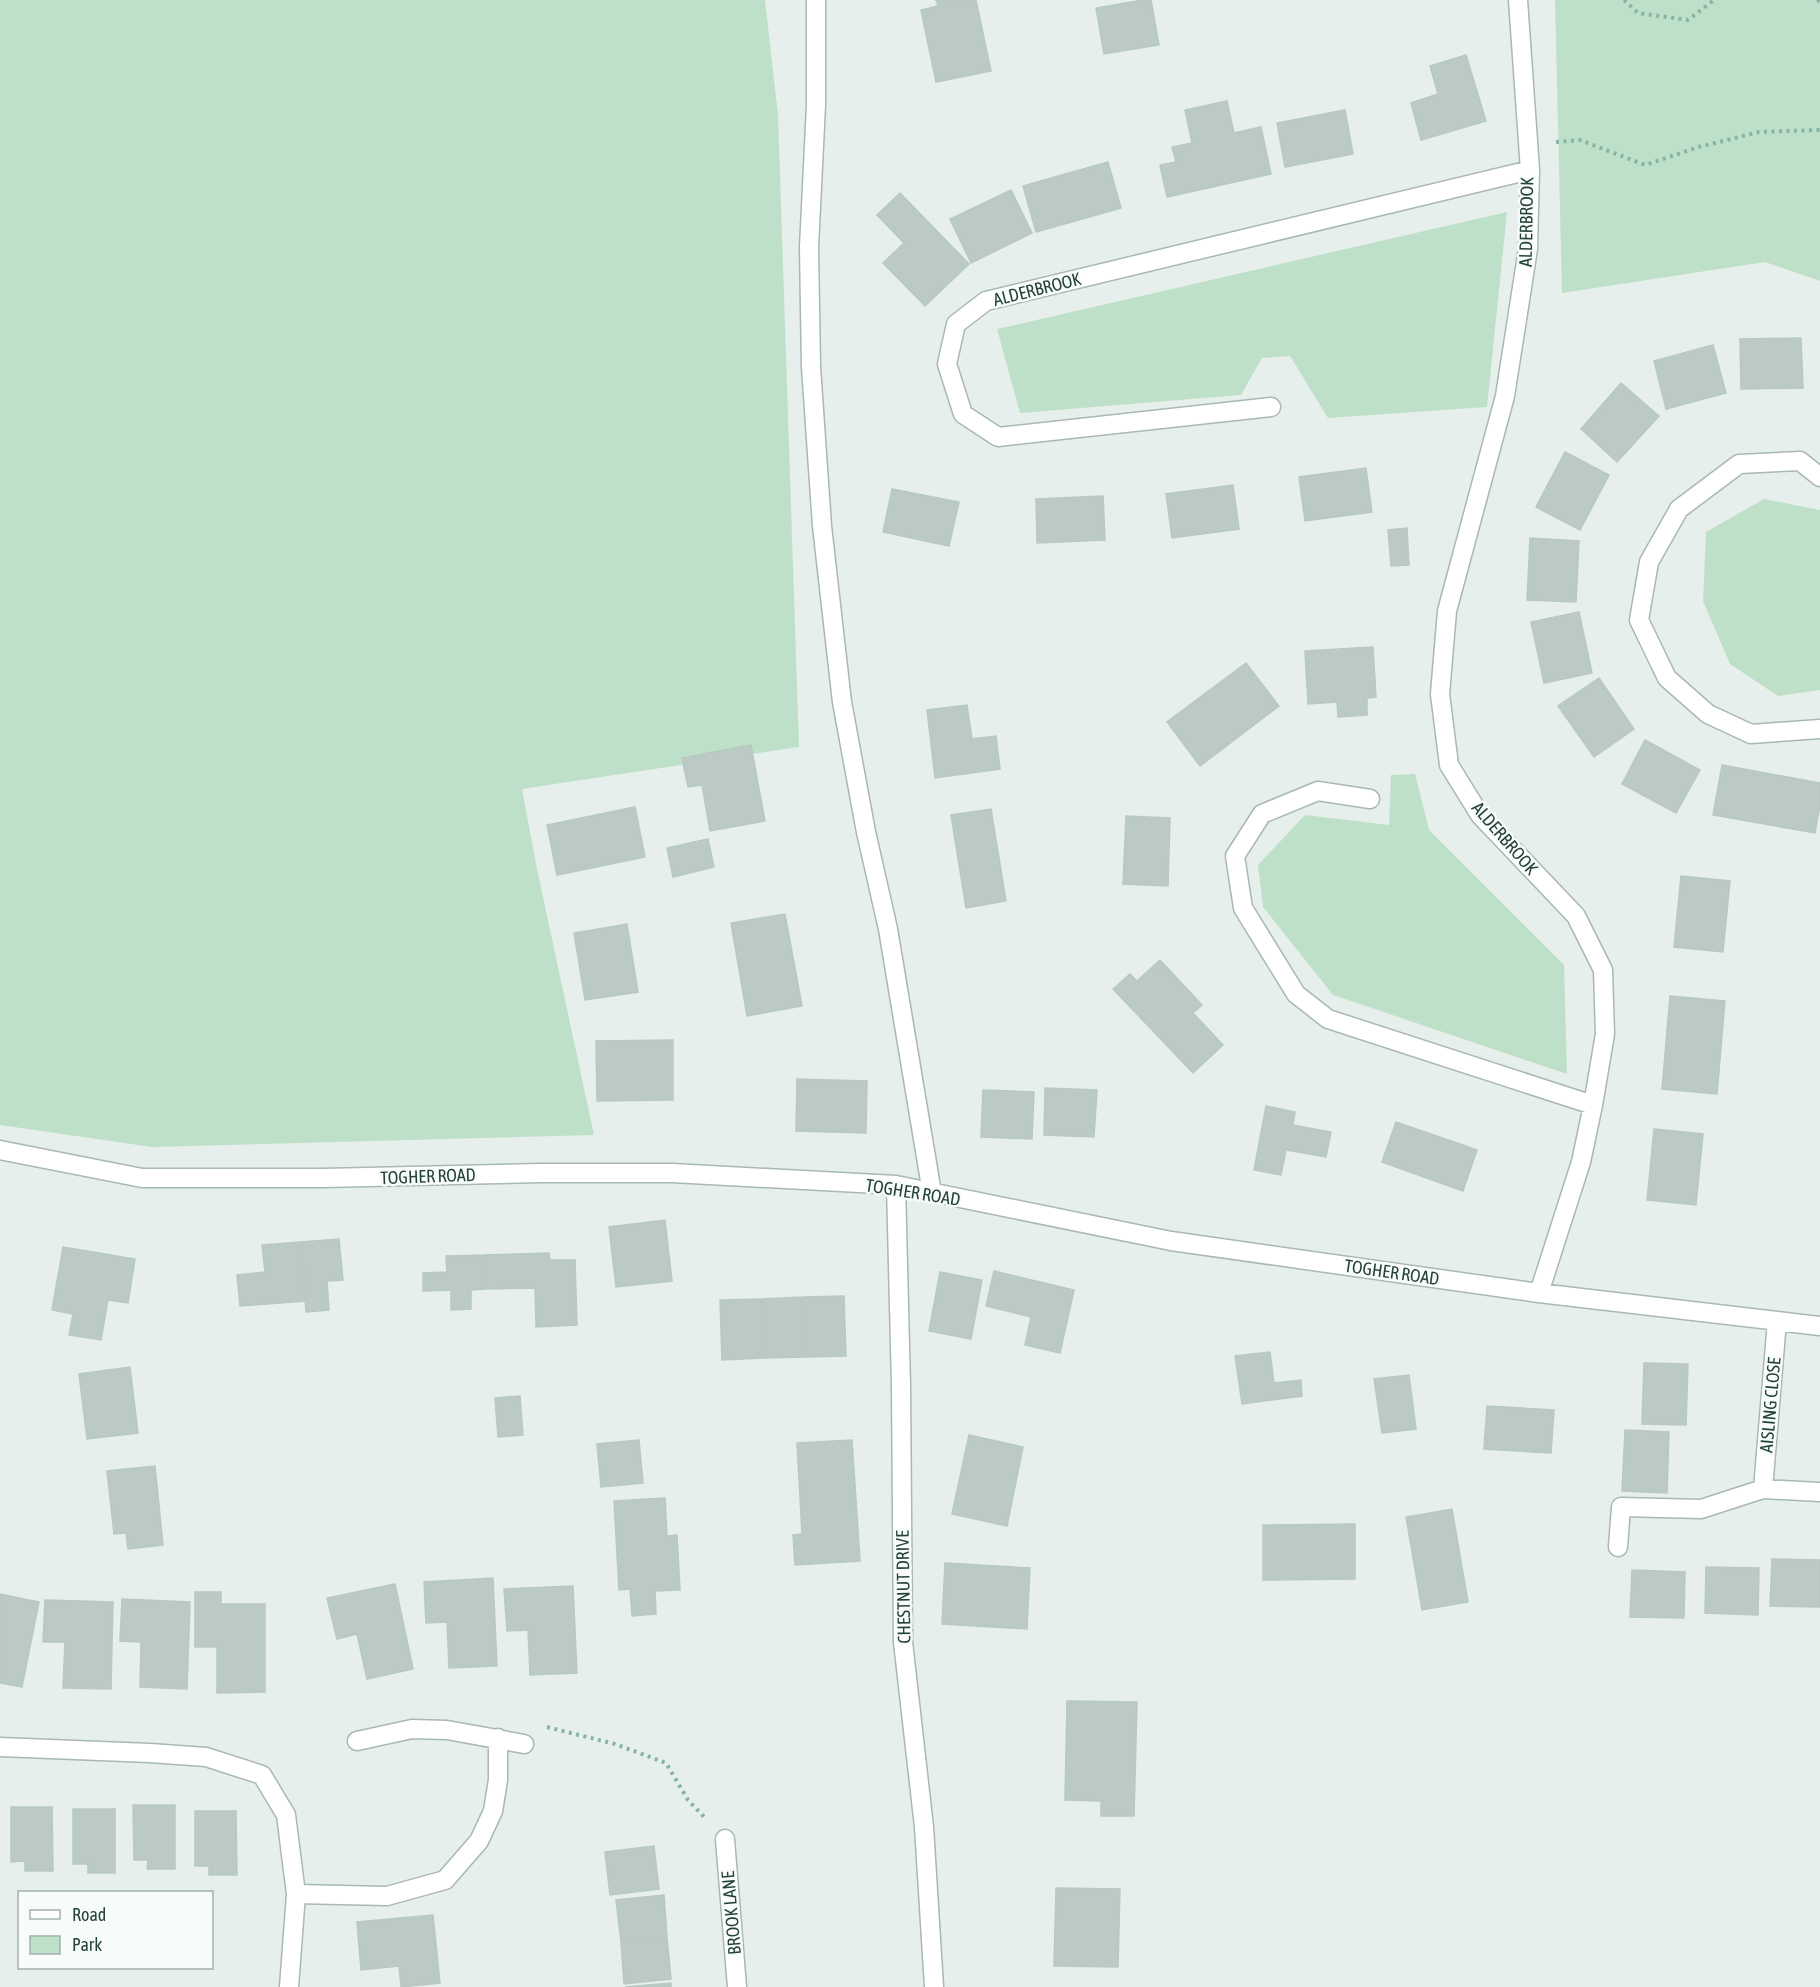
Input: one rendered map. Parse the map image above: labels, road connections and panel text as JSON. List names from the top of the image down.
{
  "streets": {
    "street": [
      "ALDERBROOK",
      "TOGHER ROAD",
      "AISLING CLOSE",
      "CHESTNUT DRIVE",
      "BROOK LANE"
    ]
  },
  "crossings": [
    ["ALDERBROOK", "TOGHER ROAD"],
    ["TOGHER ROAD", "AISLING CLOSE"],
    ["TOGHER ROAD", "CHESTNUT DRIVE"]
  ],
  "legend": ["Road", "Park"]
}
